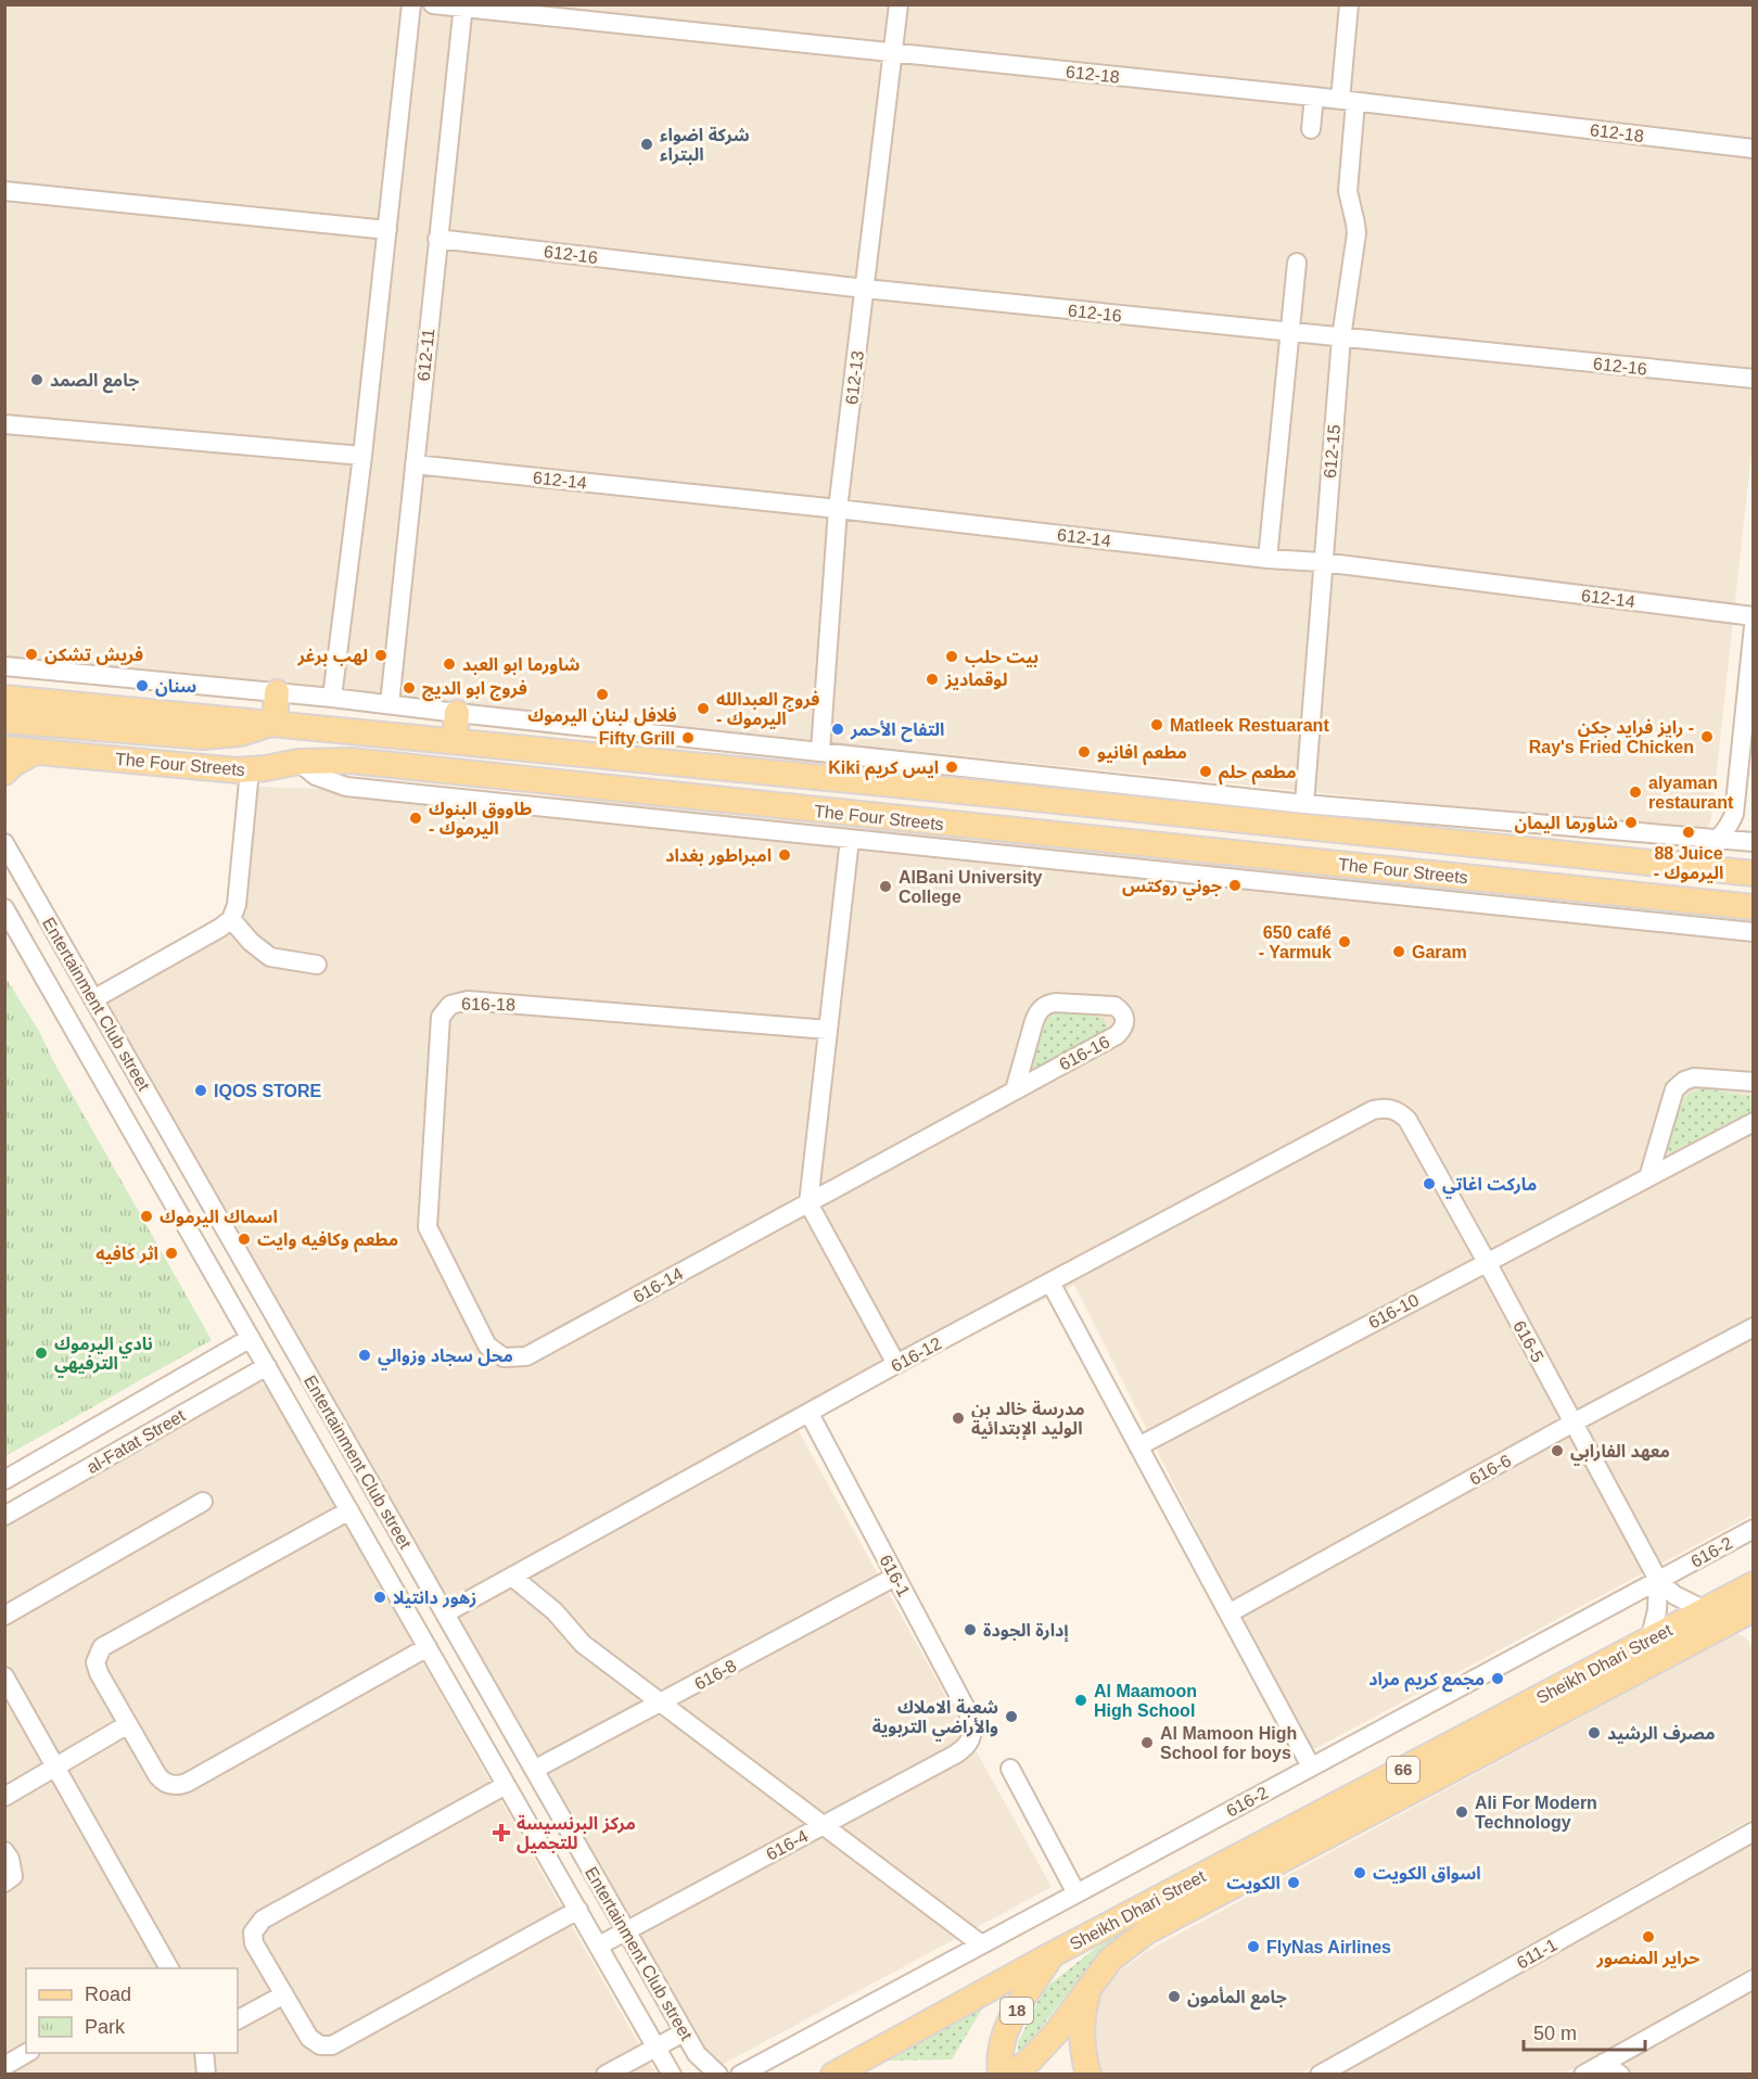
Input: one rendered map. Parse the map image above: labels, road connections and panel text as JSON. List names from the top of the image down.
{
  "streets": {
    "main road": [
      "The Four Streets",
      "Sheikh Dhari Street",
      "66",
      "18"
    ],
    "street": [
      "612-18",
      "612-16",
      "612-11",
      "612-13",
      "612-15",
      "612-14",
      "Entertainment Club street",
      "616-18",
      "616-16",
      "616-14",
      "616-10",
      "616-5",
      "616-12",
      "al-Fatat Street",
      "616-6",
      "616-2",
      "616-1",
      "616-8",
      "616-4",
      "611-1"
    ]
  },
  "crossings": [
    ["612-18", "612-11"],
    ["612-18", "612-13"],
    ["612-18", "612-15"],
    ["612-16", "612-11"],
    ["612-16", "612-13"],
    ["612-16", "612-15"],
    ["612-11", "612-14"],
    ["612-13", "612-14"],
    ["612-15", "612-14"],
    ["Entertainment Club street", "616-12"],
    ["Entertainment Club street", "al-Fatat Street"],
    ["Entertainment Club street", "616-8"],
    ["Entertainment Club street", "616-4"],
    ["616-18", "616-14"],
    ["616-16", "616-14"],
    ["616-10", "616-5"],
    ["616-5", "616-12"],
    ["616-5", "616-6"],
    ["616-5", "616-2"],
    ["616-12", "616-1"],
    ["616-1", "616-8"],
    ["616-1", "616-4"],
    ["Sheikh Dhari Street", "18"]
  ],
  "places": {
    "other": [
      "شركة اضواء البتراء",
      "جامع الصمد",
      "فريش تشكن",
      "لهب برغر",
      "بيت حلب",
      "شاورما ابو العبد",
      "لوقماديز",
      "سنان",
      "فروج ابو الديج",
      "فلافل لبنان اليرموك",
      "فروج العبدالله - اليرموك",
      "Matleek Restuarant",
      "التفاح الأحمر",
      "رايز فرايد جكن - Ray's Fried Chicken",
      "Fifty Grill",
      "مطعم افانيو",
      "Kiki ايس كريم",
      "مطعم حلم",
      "alyaman restaurant",
      "طاووق البنوك - اليرموك",
      "شاورما اليمان",
      "88 Juice - اليرموك",
      "امبراطور بغداد",
      "جوني روكتس",
      "AlBani University College",
      "650 café - Yarmuk",
      "Garam",
      "IQOS STORE",
      "ماركت اغاتي",
      "اسماك اليرموك",
      "مطعم وكافيه وايت",
      "اثر كافيه",
      "نادي اليرموك الترفيهي",
      "محل سجاد وزوالي",
      "مدرسة خالد بن الوليد الإبتدائية",
      "معهد الفارابي",
      "زهور دانتيلا",
      "إدارة الجودة",
      "مجمع كريم مراد",
      "Al Maamoon High School",
      "شعبة الاملاك والأراضي التربوية",
      "مصرف الرشيد",
      "Al Mamoon High School for boys",
      "Ali For Modern Technology",
      "اسواق الكويت",
      "الكويت",
      "حراير المنصور",
      "FlyNas Airlines",
      "جامع المأمون"
    ],
    "health": ["مركز البرنسيسة للتجميل"]
  },
  "legend": ["Road", "Park"],
  "scale_bar": "50 m"
}
